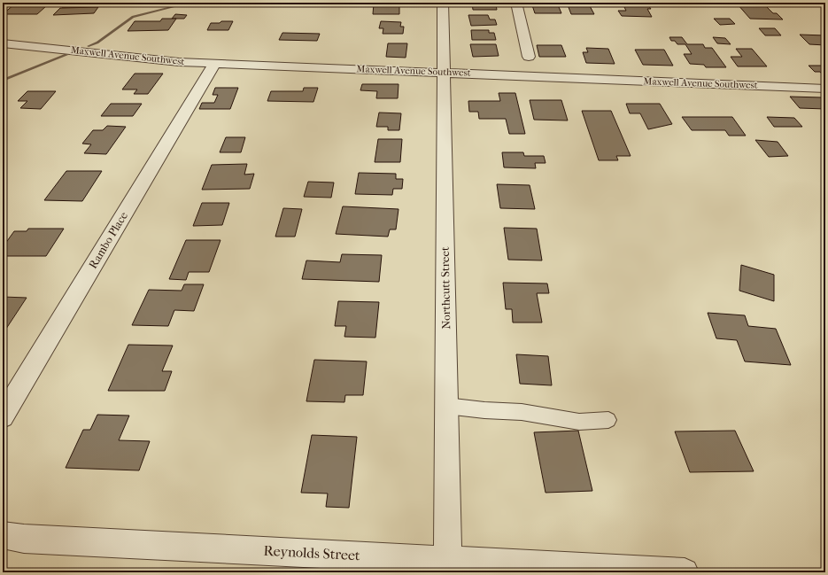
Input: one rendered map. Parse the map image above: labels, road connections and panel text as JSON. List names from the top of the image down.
{
  "streets": {
    "street": [
      "Maxwell Avenue Southwest",
      "Rambo Place",
      "Northcutt Street",
      "Reynolds Street"
    ]
  },
  "crossings": [
    ["Maxwell Avenue Southwest", "Rambo Place"],
    ["Maxwell Avenue Southwest", "Northcutt Street"],
    ["Northcutt Street", "Reynolds Street"]
  ]
}
